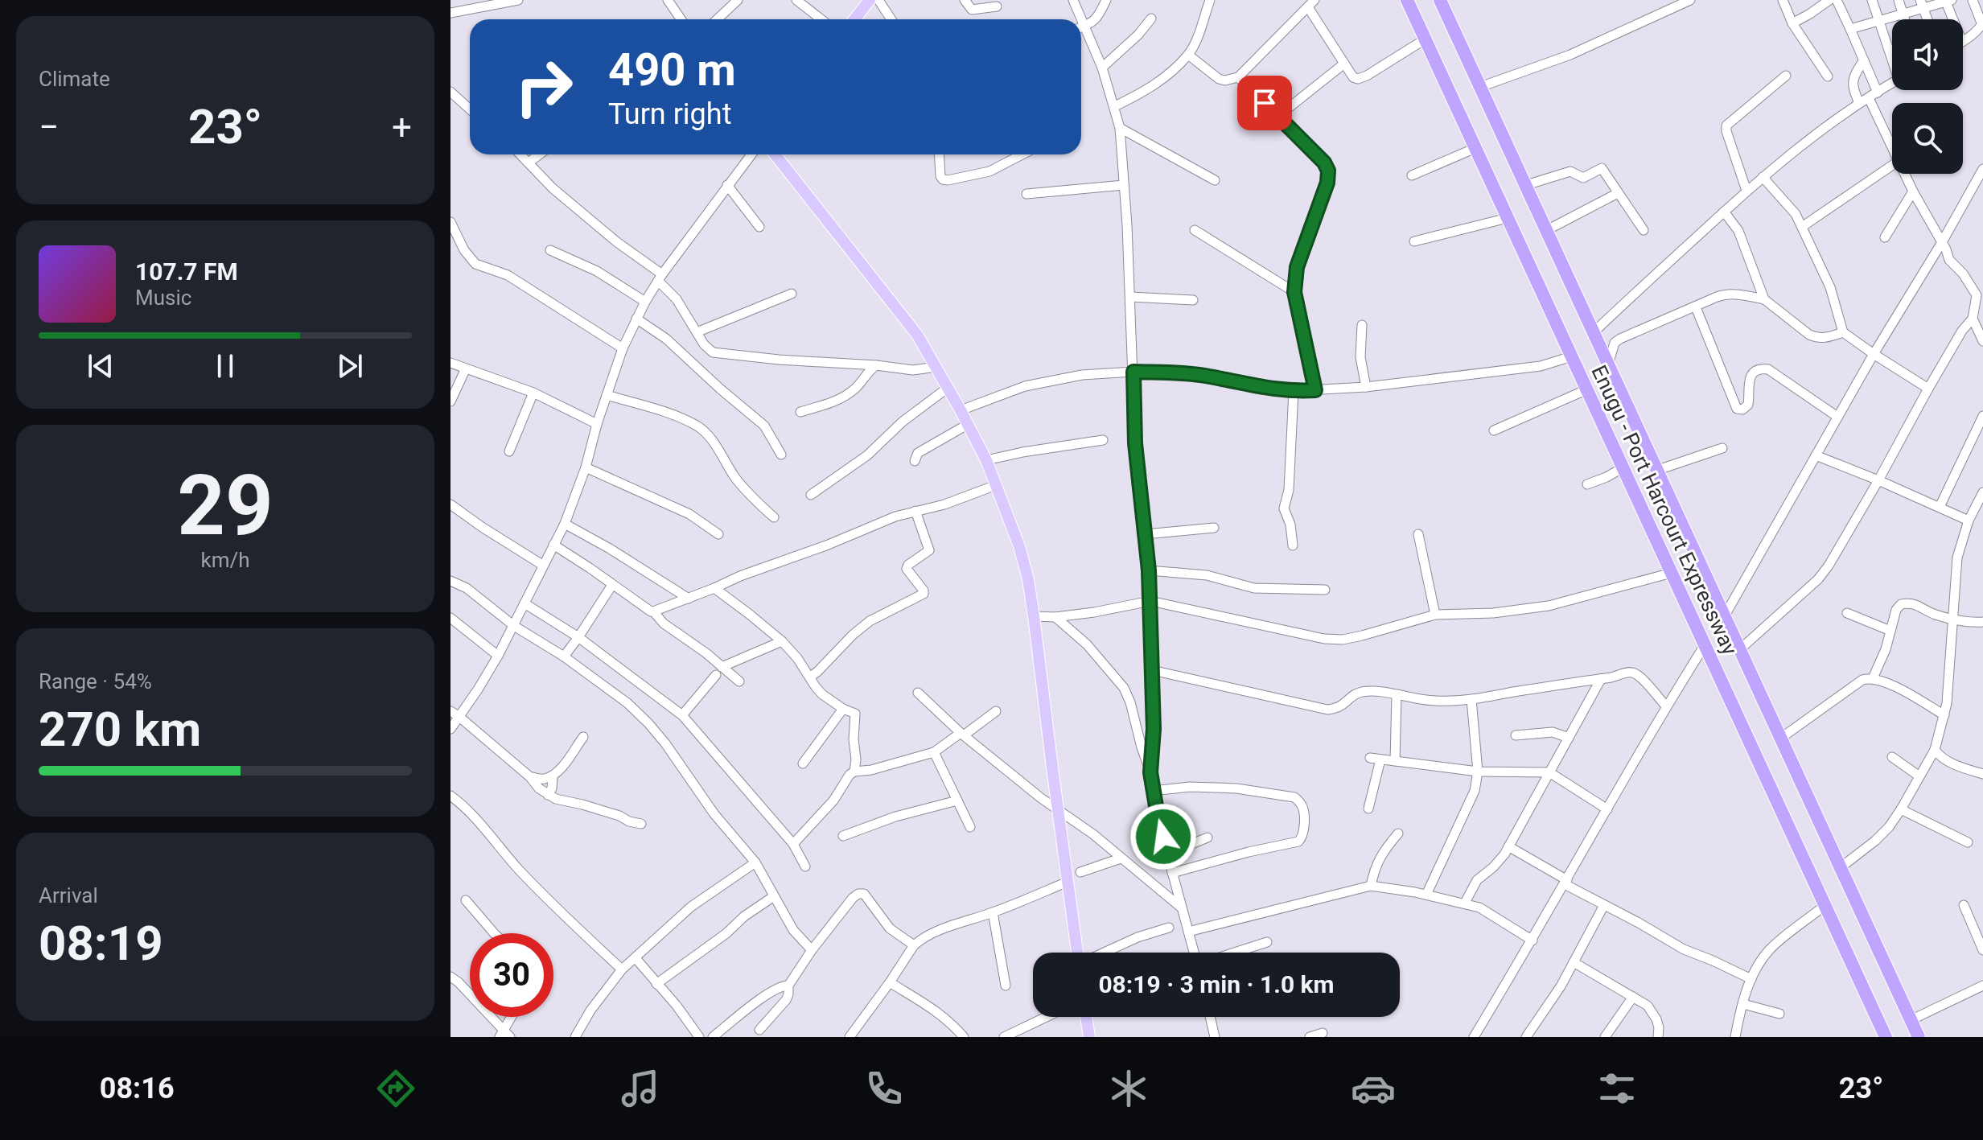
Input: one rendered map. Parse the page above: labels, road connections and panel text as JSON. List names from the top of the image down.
{
  "streets": {
    "highway": ["Enugu - Port Harcourt Expressway"]
  },
  "page": {
    "tile": [
      "Climate",
      ["29", "km/h"],
      ["Range · 54%", "270 km"],
      ["Arrival", "08:19"]
    ],
    "turn": ["490 m", "Turn right"],
    "heat": ["−", "23°", "+"],
    "song": ["107.7 FM", "Music"],
    "limit": "30",
    "trip": "08:19 · 3 min · 1.0 km",
    "tabs": ["08:16", "23°"]
  }
}
